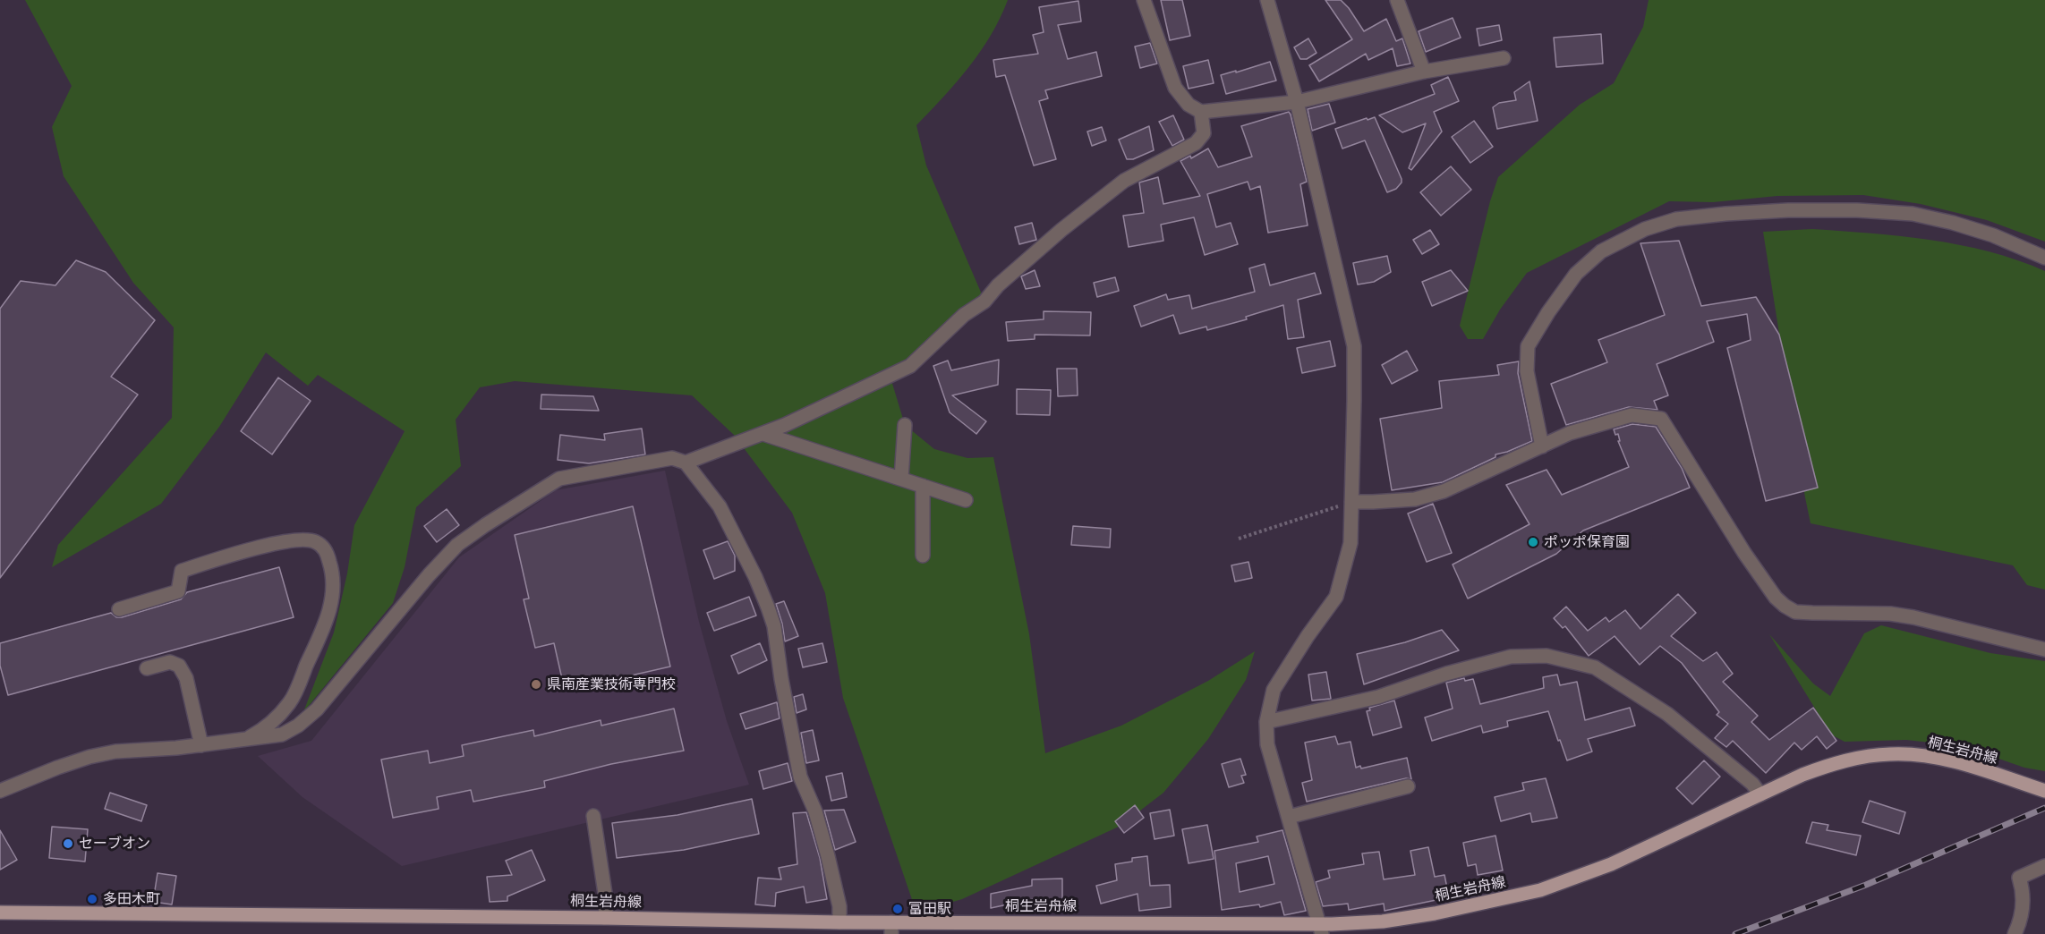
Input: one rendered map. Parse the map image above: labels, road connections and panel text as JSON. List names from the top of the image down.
{
  "streets": {
    "main road": ["桐生岩舟線"]
  },
  "places": [
    "ポッポ保育園",
    "県南産業技術専門校",
    "セーブオン",
    "多田木町",
    "富田駅"
  ]
}
